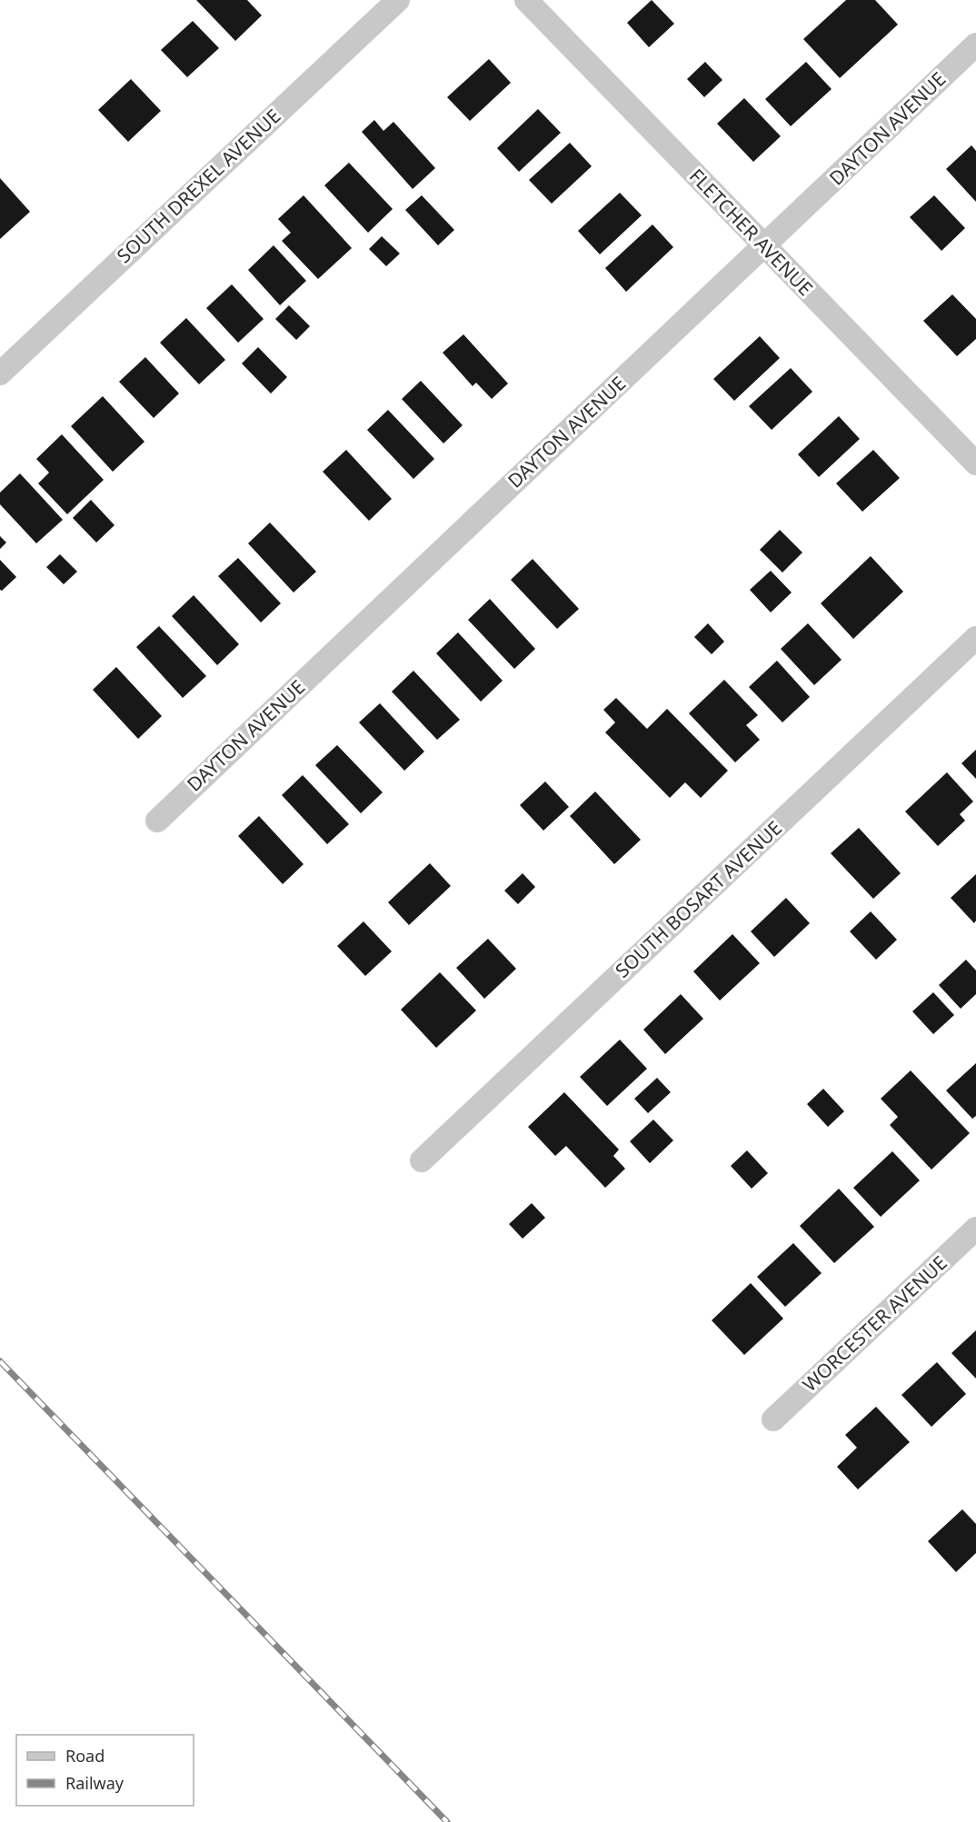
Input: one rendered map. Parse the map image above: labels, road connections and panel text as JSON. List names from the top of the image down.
{
  "streets": {
    "street": [
      "DAYTON AVENUE",
      "SOUTH DREXEL AVENUE",
      "FLETCHER AVENUE",
      "SOUTH BOSART AVENUE",
      "WORCESTER AVENUE"
    ]
  },
  "crossings": [
    ["DAYTON AVENUE", "FLETCHER AVENUE"]
  ],
  "legend": ["Road", "Railway"]
}
